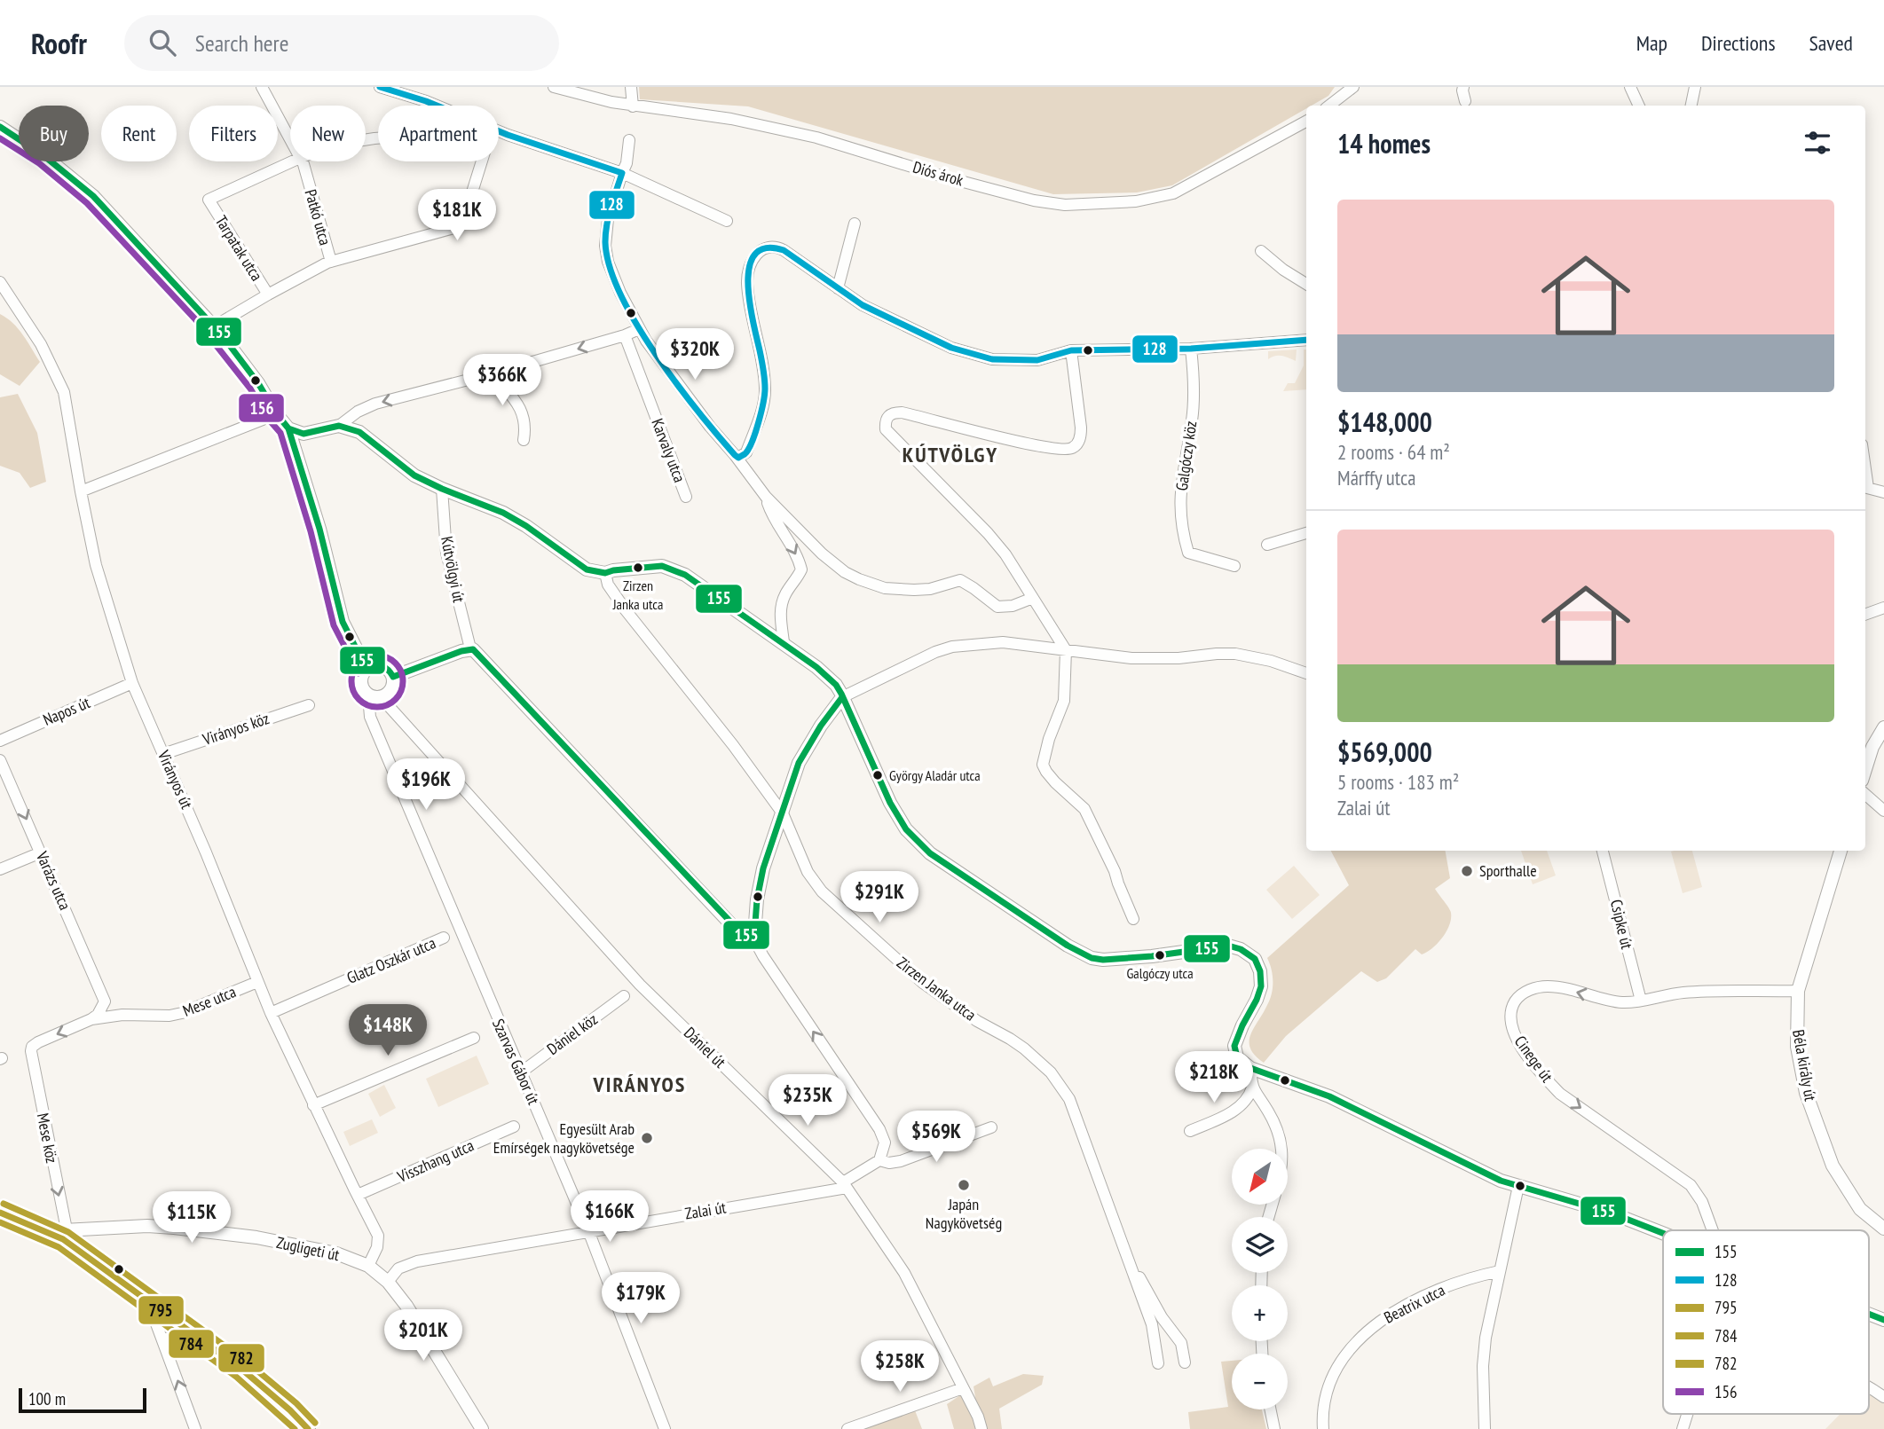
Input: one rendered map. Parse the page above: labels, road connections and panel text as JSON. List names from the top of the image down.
{
  "streets": {
    "street": [
      "Diós árok",
      "Patkó utca",
      "Tarpatak utca",
      "Karvaly utca",
      "Galgóczy köz",
      "Kútvölgyi út",
      "Napos út",
      "Virányos köz",
      "Virányos út",
      "Varázs utca",
      "Csipke út",
      "Glatz Oszkár utca",
      "Zirzen Janka utca",
      "Mese utca",
      "Dániel köz",
      "Dániel út",
      "Cinege út",
      "Szarvas Gábor út",
      "Béla király út",
      "Mese köz",
      "Visszhang utca",
      "Zalai út",
      "Zugligeti út",
      "Beatrix utca"
    ]
  },
  "crossings": [
    ["Patkó utca", "Tarpatak utca"],
    ["Napos út", "Virányos út"],
    ["Virányos köz", "Virányos út"],
    ["Virányos út", "Glatz Oszkár utca"],
    ["Virányos út", "Mese utca"],
    ["Virányos út", "Visszhang utca"],
    ["Virányos út", "Zugligeti út"],
    ["Varázs utca", "Mese utca"],
    ["Csipke út", "Cinege út"],
    ["Mese utca", "Mese köz"],
    ["Dániel köz", "Szarvas Gábor út"],
    ["Dániel út", "Szarvas Gábor út"],
    ["Dániel út", "Zalai út"],
    ["Cinege út", "Béla király út"],
    ["Szarvas Gábor út", "Zalai út"],
    ["Mese köz", "Zugligeti út"],
    ["Zalai út", "Zugligeti út"]
  ],
  "one_way": ["Varázs utca", "Mese köz"],
  "districts": ["KÚTVÖLGY", "VIRÁNYOS"],
  "places": [
    "Zirzen Janka utca",
    "György Aladár utca",
    "Sporthalle",
    "Galgóczy utca",
    "Egyesült Arab Emírségek nagykövetsége",
    "Japán Nagykövetség"
  ],
  "lines": [
    "transit line 128",
    "transit line 155",
    "transit line 156",
    "transit line 782",
    "transit line 795",
    "transit line 784"
  ],
  "legend": [
    "155",
    "128",
    "795",
    "784",
    "782",
    "156"
  ],
  "scale_bar": "100 m",
  "north": "bottom left",
  "page": {
    "header": "Roofr",
    "search": "Search here",
    "nav": ["Map", "Directions", "Saved"],
    "chip": [
      "Buy",
      "Rent",
      "Filters",
      "New",
      "Apartment"
    ],
    "heading": "14 homes",
    "list": [
      {
        "name": "$148,000",
        "note": "2 rooms · 64 m² · Márffy utca"
      },
      {
        "name": "$569,000",
        "note": "5 rooms · 183 m² · Zalai út"
      }
    ],
    "price": [
      "$181K",
      "$320K",
      "$366K",
      "$196K",
      "$291K",
      "$148K",
      "$218K",
      "$235K",
      "$569K",
      "$166K",
      "$115K",
      "$179K",
      "$201K",
      "$258K"
    ],
    "map_buttons": ["+", "−"],
    "scale": "100 m"
  }
}
